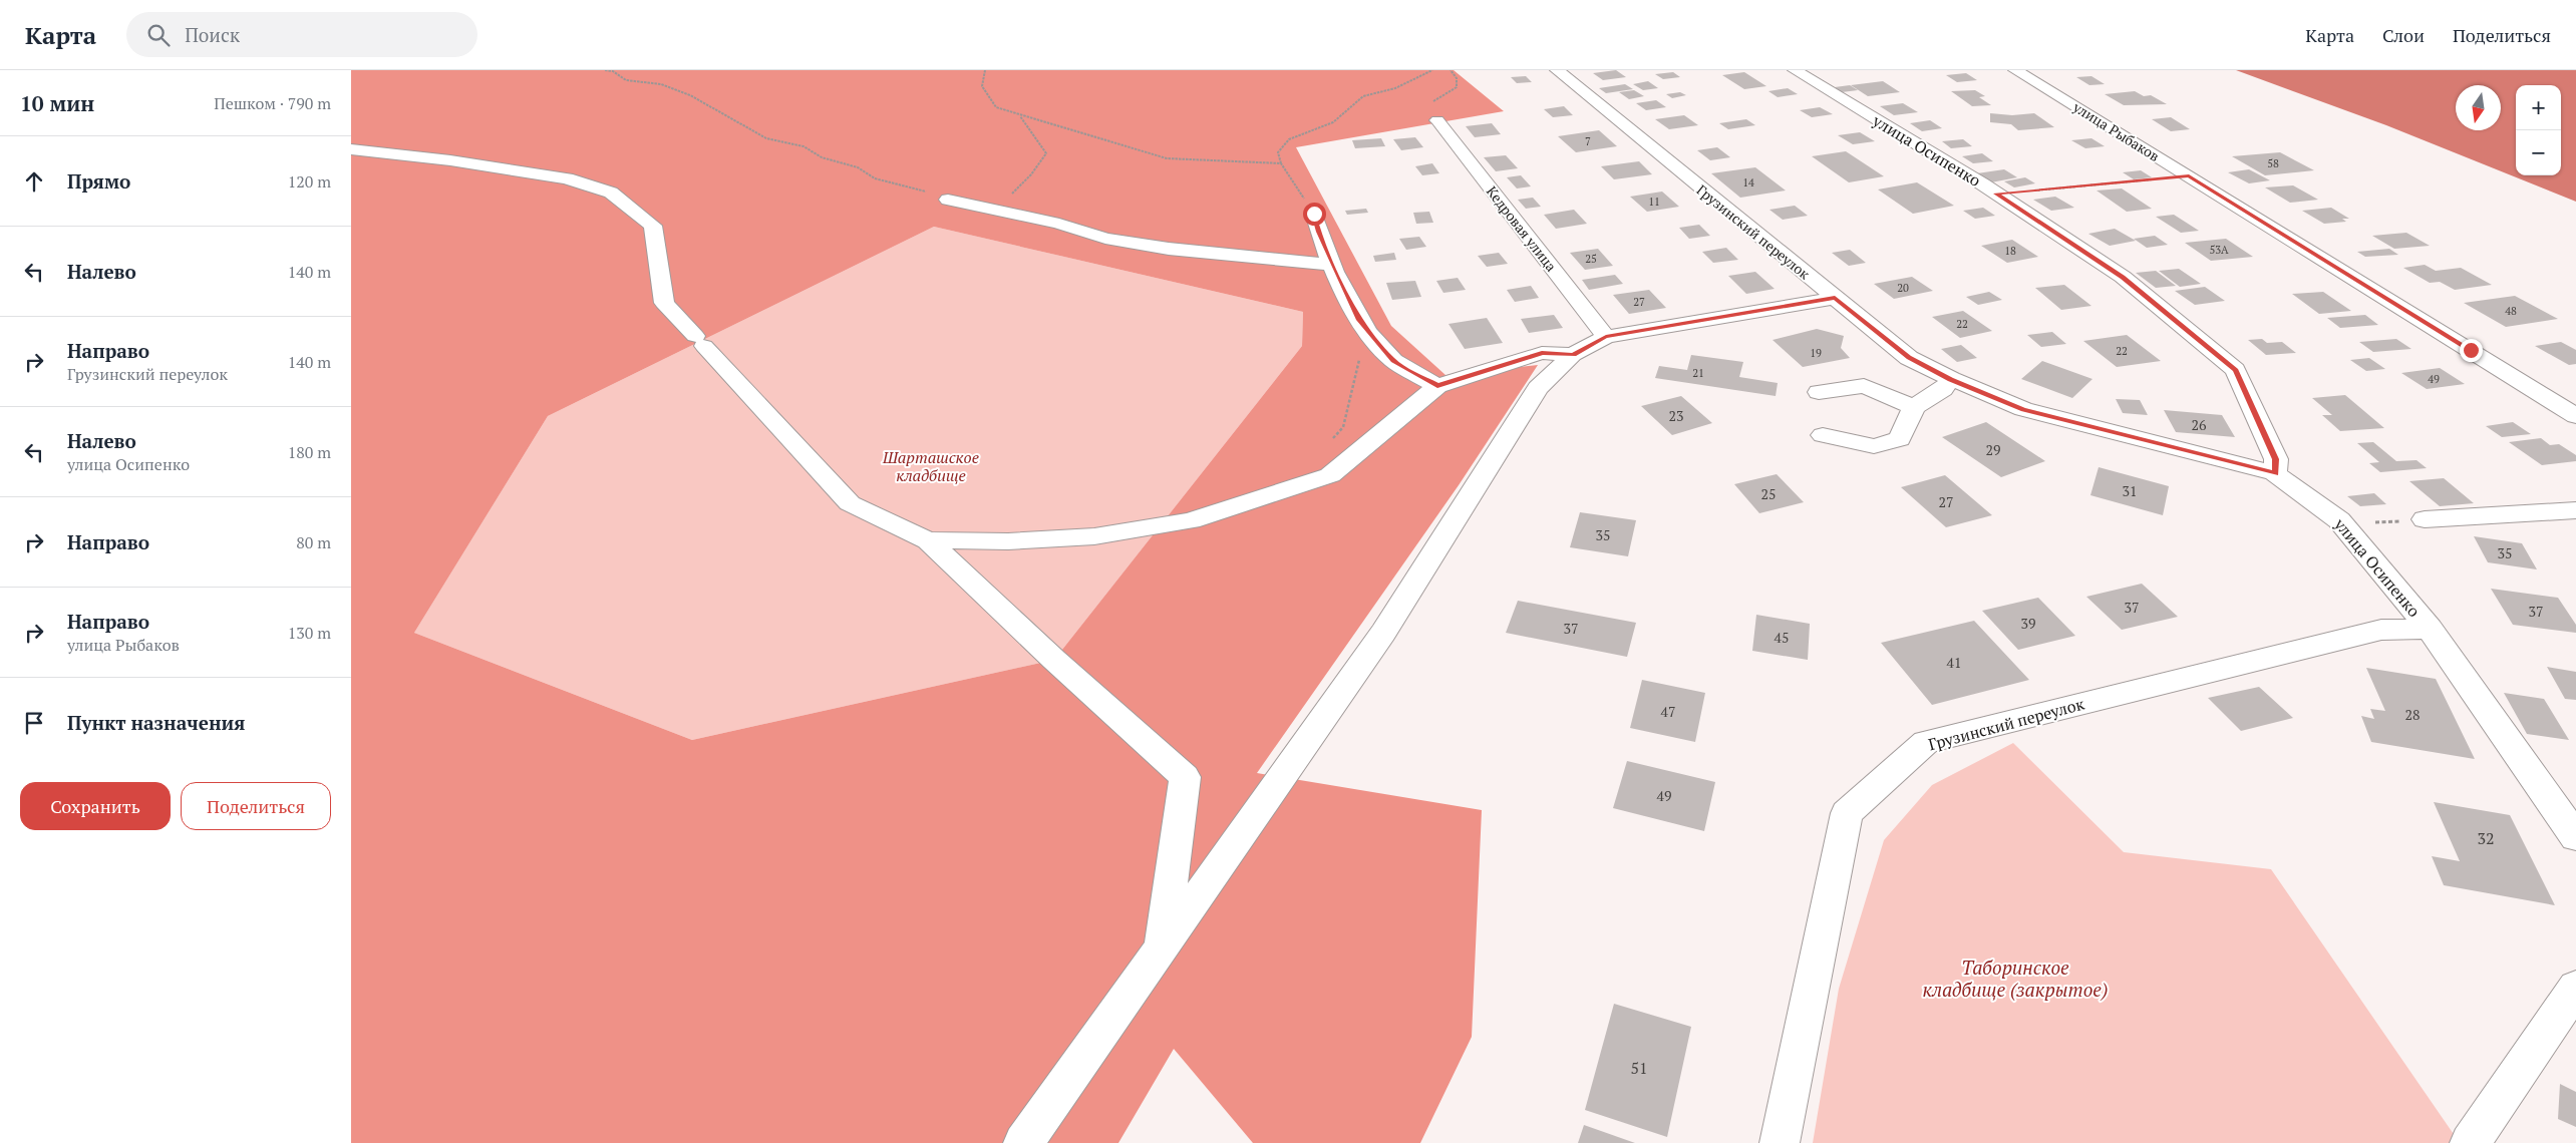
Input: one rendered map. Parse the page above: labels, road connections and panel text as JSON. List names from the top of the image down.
{
  "streets": {
    "street": [
      "улица Рыбаков",
      "улица Осипенко",
      "Кедровая улица",
      "Грузинский переулок"
    ]
  },
  "crossings": [
    ["улица Осипенко", "Грузинский переулок"]
  ],
  "parks": ["Шарташское кладбище", "Таборинское кладбище (закрытое)"],
  "house_numbers": [
    "7",
    "58",
    "14",
    "11",
    "53А",
    "18",
    "25",
    "20",
    "27",
    "48",
    "22",
    "22",
    "19",
    "21",
    "49",
    "23",
    "26",
    "29",
    "31",
    "25",
    "27",
    "35",
    "35",
    "37",
    "37",
    "39",
    "37",
    "45",
    "41",
    "47",
    "28",
    "49",
    "32",
    "51"
  ],
  "north": "bottom",
  "page": {
    "header": "Карта",
    "search": "Поиск",
    "nav": ["Карта", "Слои", "Поделиться"],
    "heading": ["10 мин", "Пешком · 790 m"],
    "map_buttons": ["+", "−"],
    "list": [
      ["Прямо", "120 m"],
      ["Налево", "140 m"],
      ["Направо", "Грузинский переулок", "140 m"],
      ["Налево", "улица Осипенко", "180 m"],
      ["Направо", "80 m"],
      ["Направо", "улица Рыбаков", "130 m"],
      "Пункт назначения"
    ],
    "buttons": ["Сохранить", "Поделиться"]
  }
}
